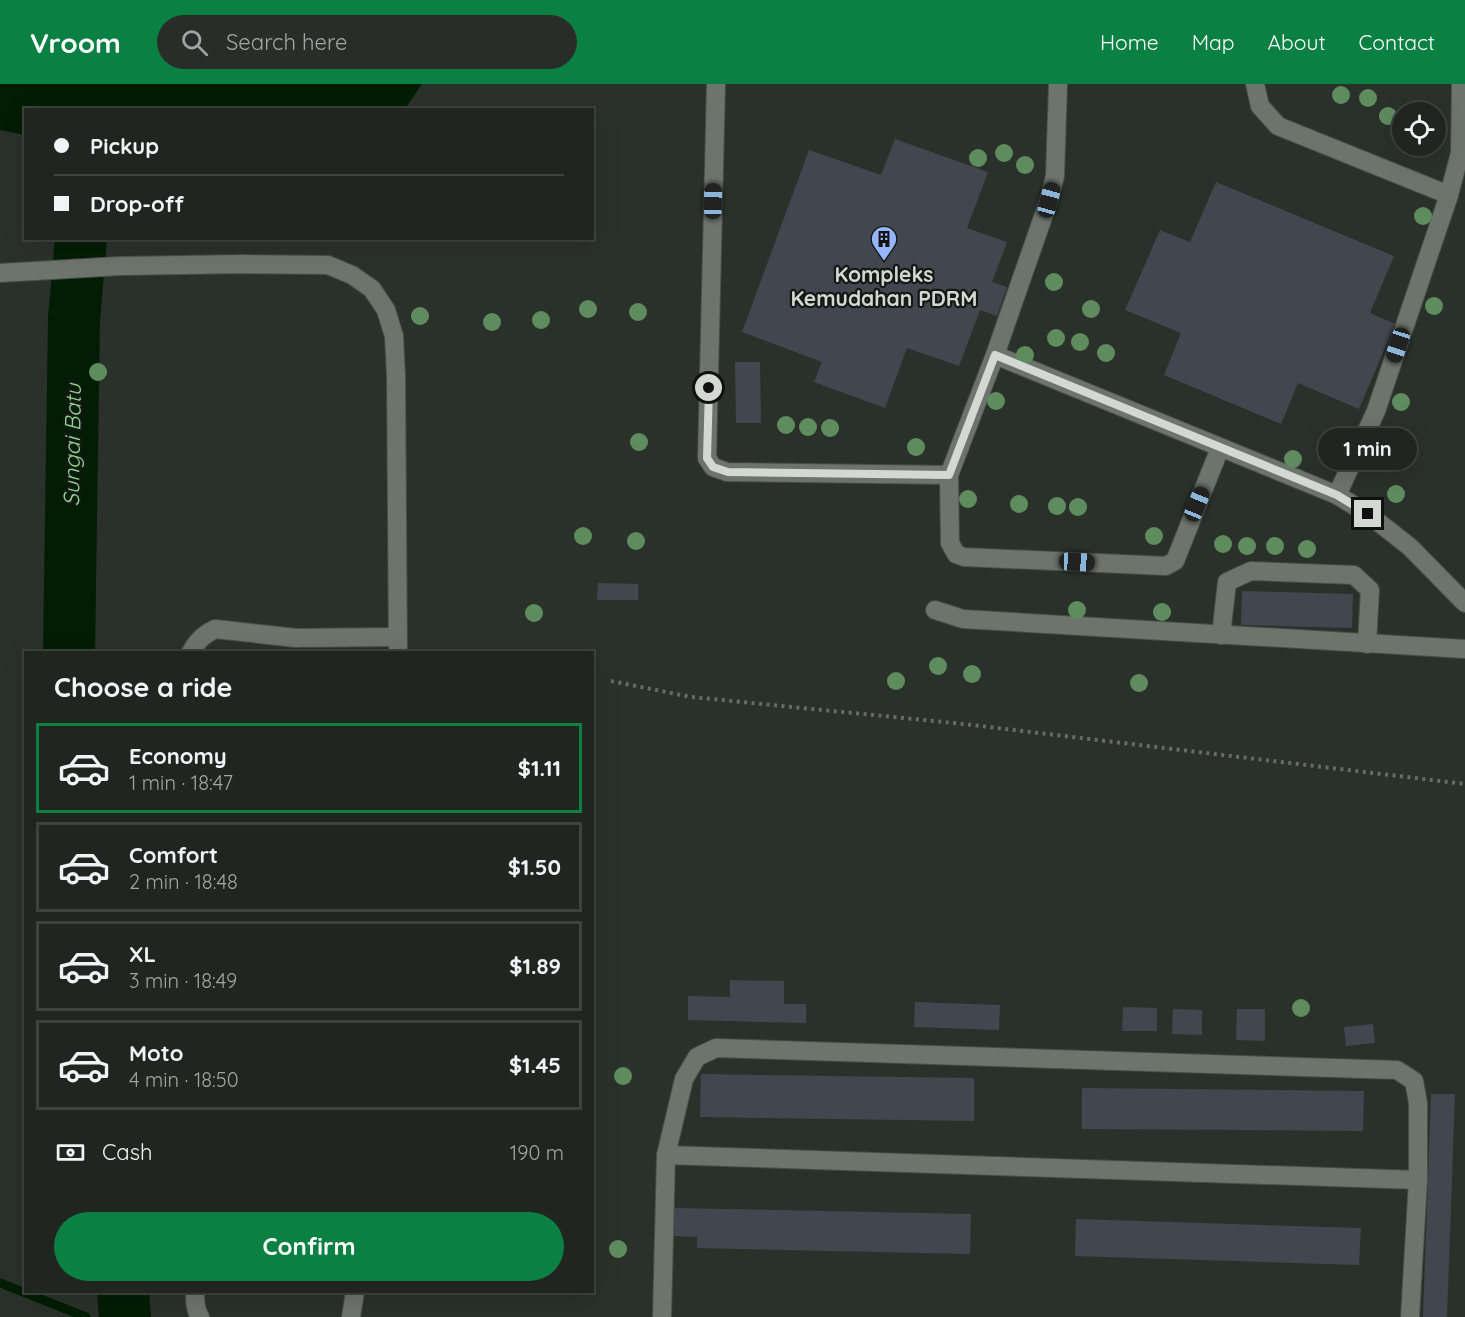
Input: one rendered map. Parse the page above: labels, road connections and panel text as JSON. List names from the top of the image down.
{
  "water": ["Sungai Batu"],
  "places": {
    "building": ["Kompleks Kemudahan PDRM"]
  },
  "page": {
    "header": "Vroom",
    "search": "Search here",
    "nav": [
      "Home",
      "Map",
      "About",
      "Contact"
    ],
    "banner": ["Pickup", "Drop-off"],
    "bubble": "1 min",
    "heading": "Choose a ride",
    "list": [
      {
        "name": "Economy",
        "note": "1 min · 18:47",
        "value": "$1.11"
      },
      {
        "name": "Comfort",
        "note": "2 min · 18:48",
        "value": "$1.50"
      },
      {
        "name": "XL",
        "note": "3 min · 18:49",
        "value": "$1.89"
      },
      {
        "name": "Moto",
        "note": "4 min · 18:50",
        "value": "$1.45"
      }
    ],
    "pay": ["Cash", "190 m"],
    "buttons": "Confirm"
  }
}
